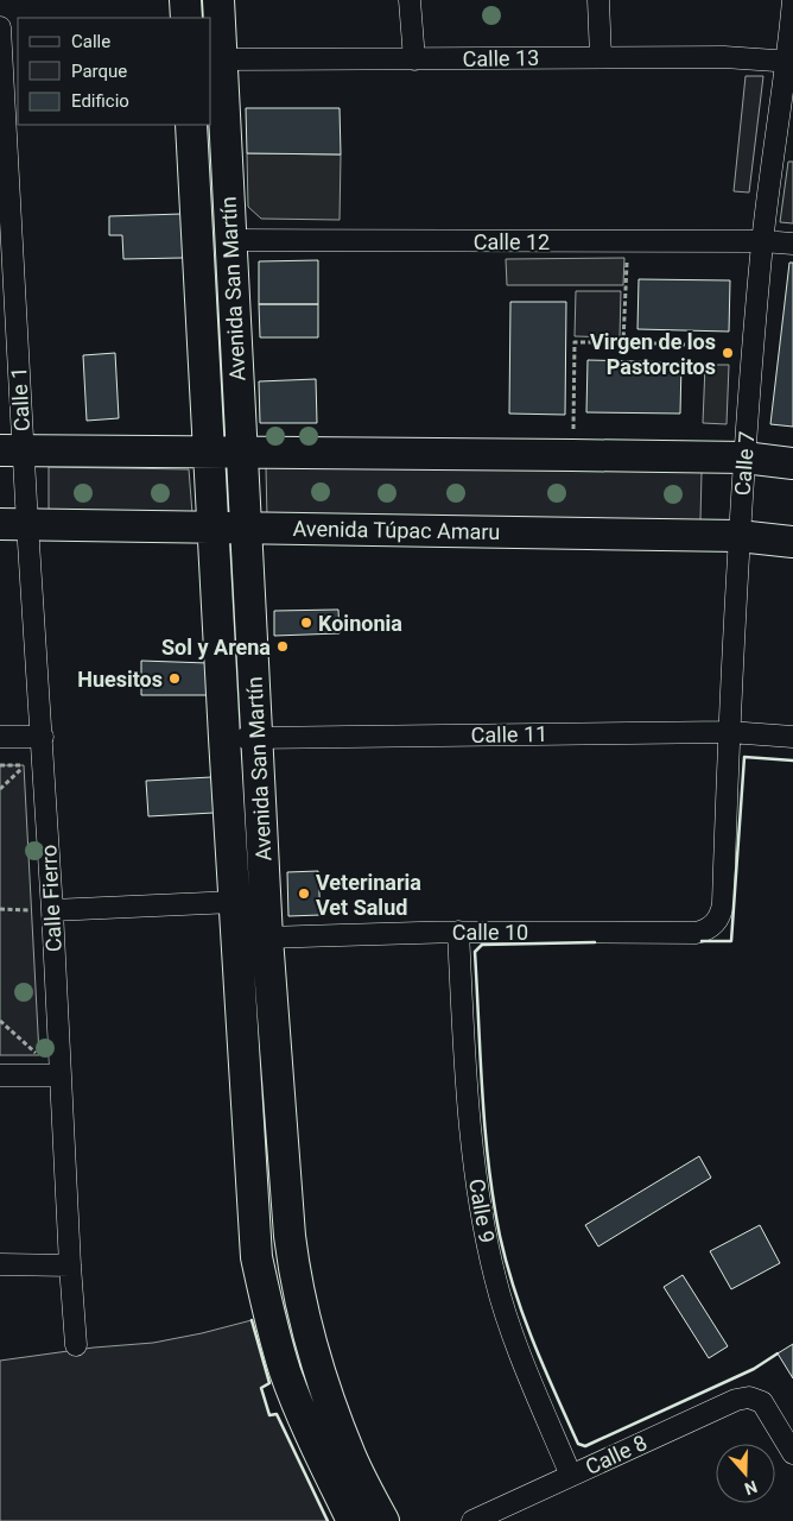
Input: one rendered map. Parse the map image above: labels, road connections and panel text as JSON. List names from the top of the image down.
{
  "streets": {
    "main road": ["Avenida San Martín", "Avenida Túpac Amaru"],
    "street": [
      "Calle 13",
      "Calle 12",
      "Calle 1",
      "Calle 7",
      "Calle 11",
      "Calle Fierro",
      "Calle 10",
      "Calle 9",
      "Calle 8"
    ]
  },
  "crossings": [
    ["Calle 13", "Avenida San Martín"],
    ["Calle 13", "Calle 7"],
    ["Calle 12", "Avenida San Martín"],
    ["Calle 12", "Calle 7"],
    ["Avenida San Martín", "Avenida Túpac Amaru"],
    ["Avenida San Martín", "Calle 11"],
    ["Avenida San Martín", "Calle 10"],
    ["Calle 1", "Calle Fierro"],
    ["Calle 7", "Avenida Túpac Amaru"],
    ["Calle 7", "Calle 11"],
    ["Calle 7", "Calle 10"],
    ["Avenida Túpac Amaru", "Calle Fierro"],
    ["Calle 10", "Calle 9"],
    ["Calle 9", "Calle 8"]
  ],
  "places": [
    "Virgen de los Pastorcitos",
    "Koinonia",
    "Sol y Arena",
    "Huesitos",
    "Veterinaria Vet Salud"
  ],
  "legend": ["Calle", "Parque", "Edificio"],
  "north": "bottom"
}
